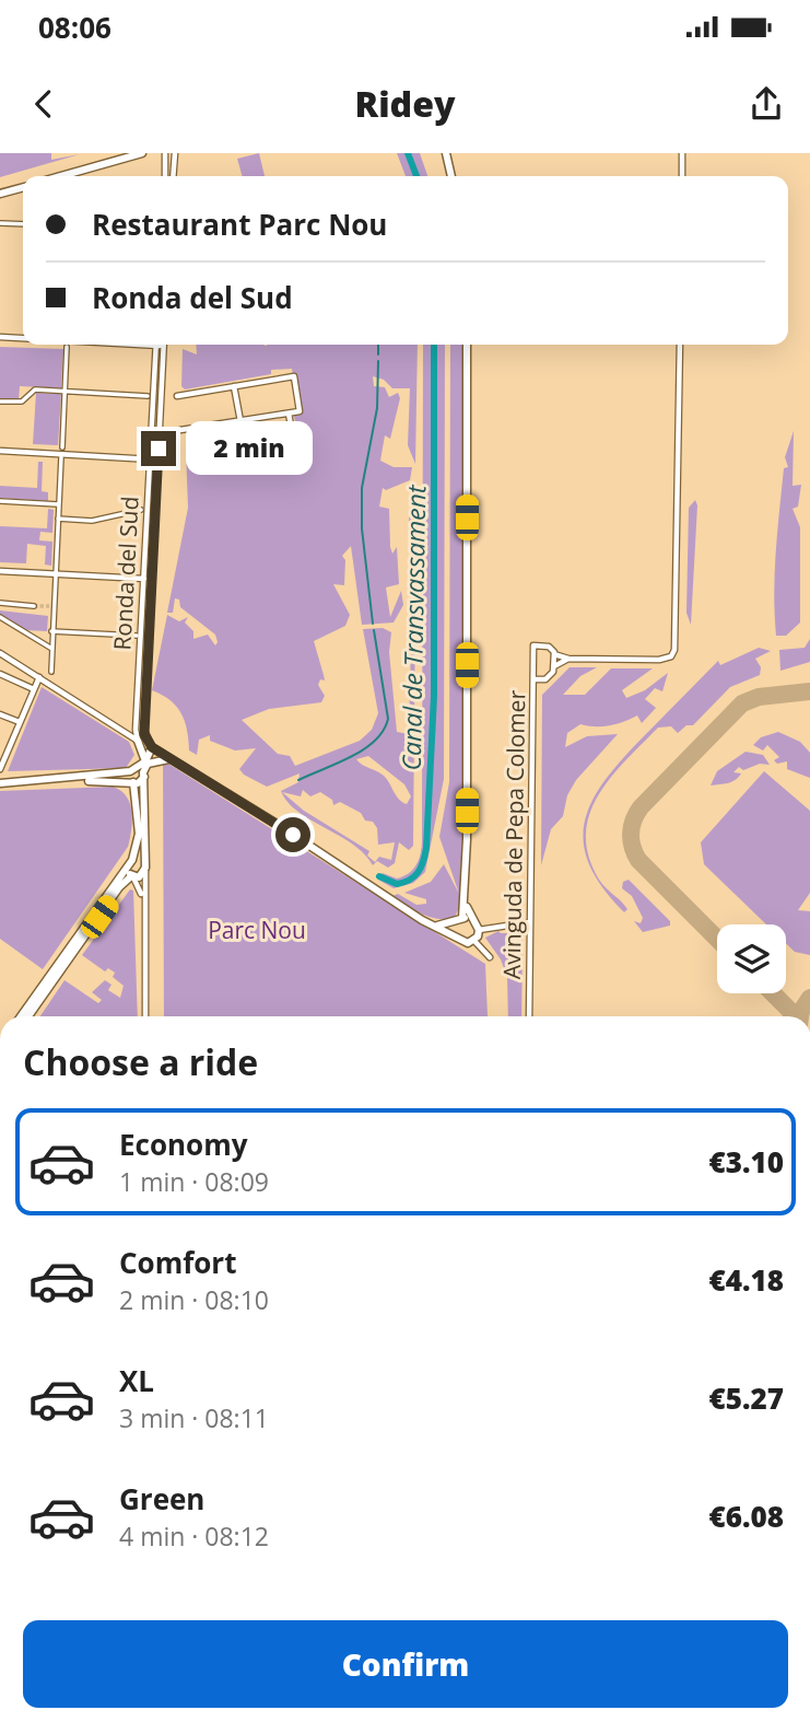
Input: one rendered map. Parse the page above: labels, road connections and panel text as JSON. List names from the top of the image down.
{
  "streets": {
    "street": ["Ronda del Sud", "Avinguda de Pepa Colomer"]
  },
  "water": ["Canal de Transvassament"],
  "parks": ["Parc Nou"],
  "page": {
    "status": "08:06",
    "header": "Ridey",
    "banner": ["Restaurant Parc Nou", "Ronda del Sud"],
    "bubble": "2 min",
    "heading": "Choose a ride",
    "list": [
      {
        "name": "Economy",
        "note": "1 min · 08:09",
        "value": "€3.10"
      },
      {
        "name": "Comfort",
        "note": "2 min · 08:10",
        "value": "€4.18"
      },
      {
        "name": "XL",
        "note": "3 min · 08:11",
        "value": "€5.27"
      },
      {
        "name": "Green",
        "note": "4 min · 08:12",
        "value": "€6.08"
      }
    ],
    "buttons": "Confirm"
  }
}
